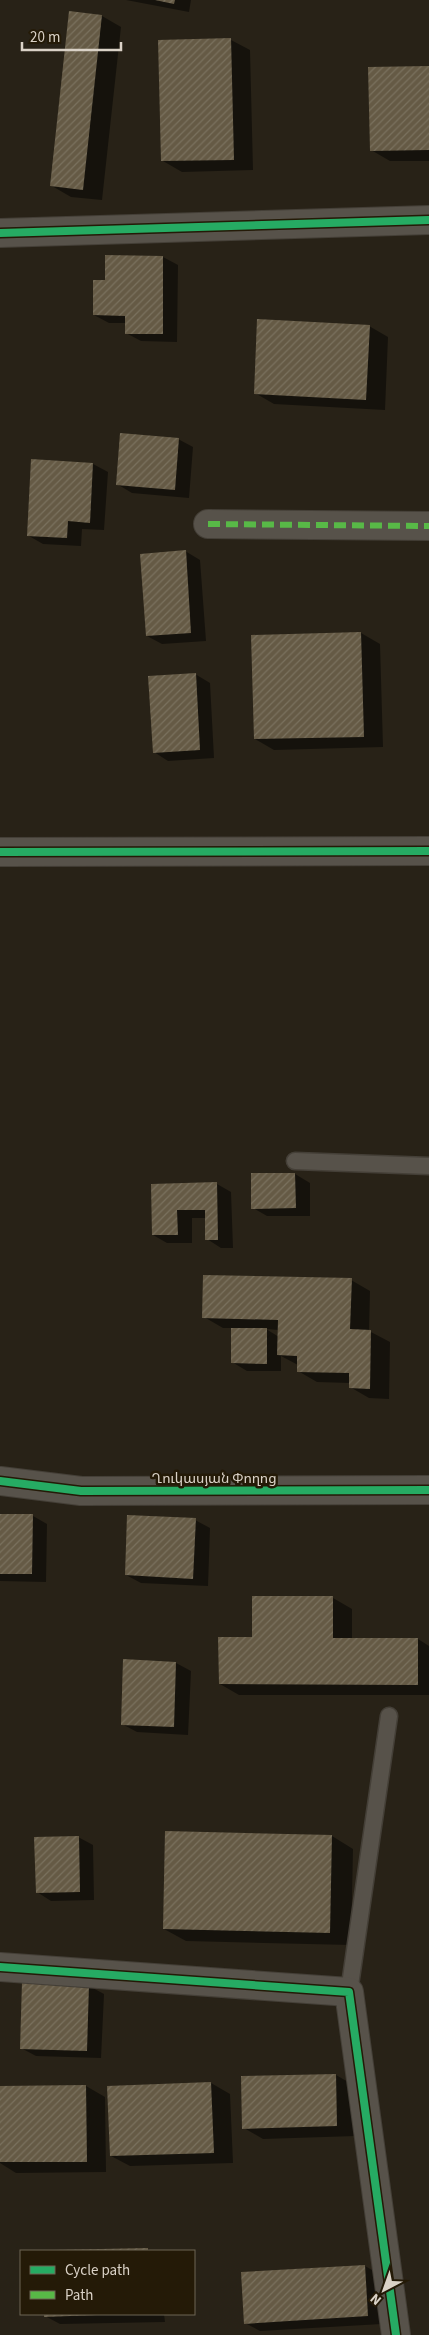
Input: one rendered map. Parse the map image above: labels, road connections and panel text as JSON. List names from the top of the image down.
{
  "streets": {
    "street": ["Ղուկասյան Փողոց"]
  },
  "legend": ["Cycle path", "Path"],
  "scale_bar": "20 m",
  "north": "bottom left"
}
